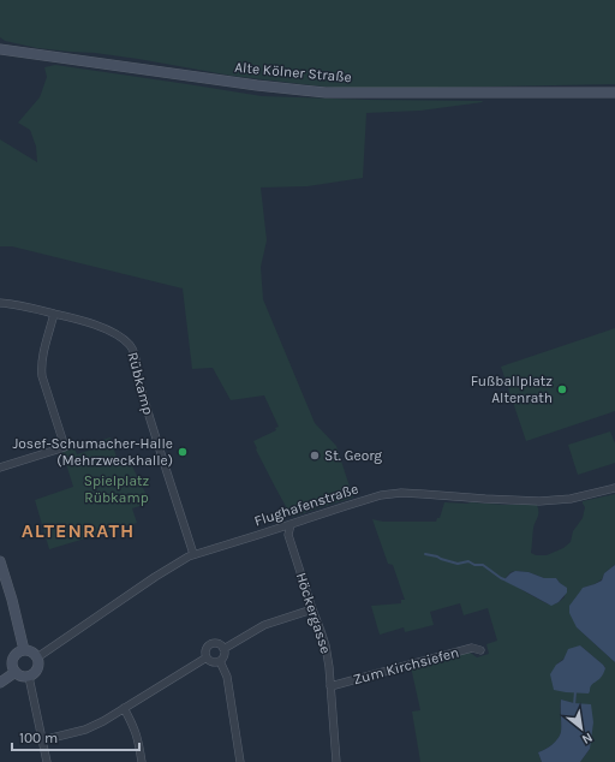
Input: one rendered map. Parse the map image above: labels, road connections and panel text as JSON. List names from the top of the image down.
{
  "streets": {
    "main road": ["Alte Kölner Straße"],
    "street": [
      "Rübkamp",
      "Flughafenstraße",
      "Höckergasse",
      "Zum Kirchsiefen"
    ]
  },
  "crossings": [
    ["Rübkamp", "Flughafenstraße"],
    ["Flughafenstraße", "Höckergasse"],
    ["Höckergasse", "Zum Kirchsiefen"]
  ],
  "districts": ["ALTENRATH"],
  "parks": ["Spielplatz Rübkamp"],
  "places": ["Fußballplatz Altenrath", "Josef-Schumacher-Halle (Mehrzweckhalle)", "St. Georg"],
  "scale_bar": "100 m",
  "north": "bottom right"
}
